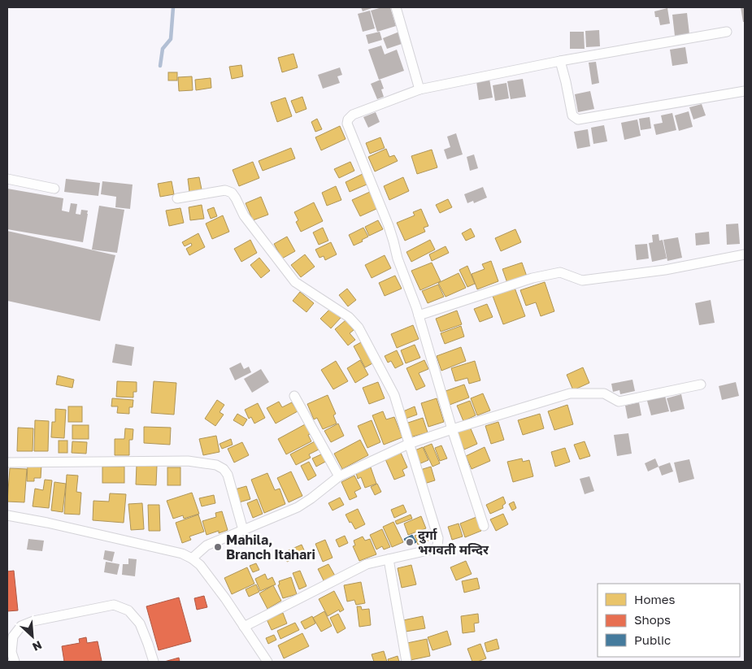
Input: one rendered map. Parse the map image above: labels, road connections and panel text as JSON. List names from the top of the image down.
{
  "places": ["दुर्गा भगवती मन्दिर", "Mahila, Branch Itahari"],
  "legend": ["Homes", "Shops", "Public"],
  "north": "bottom right"
}
